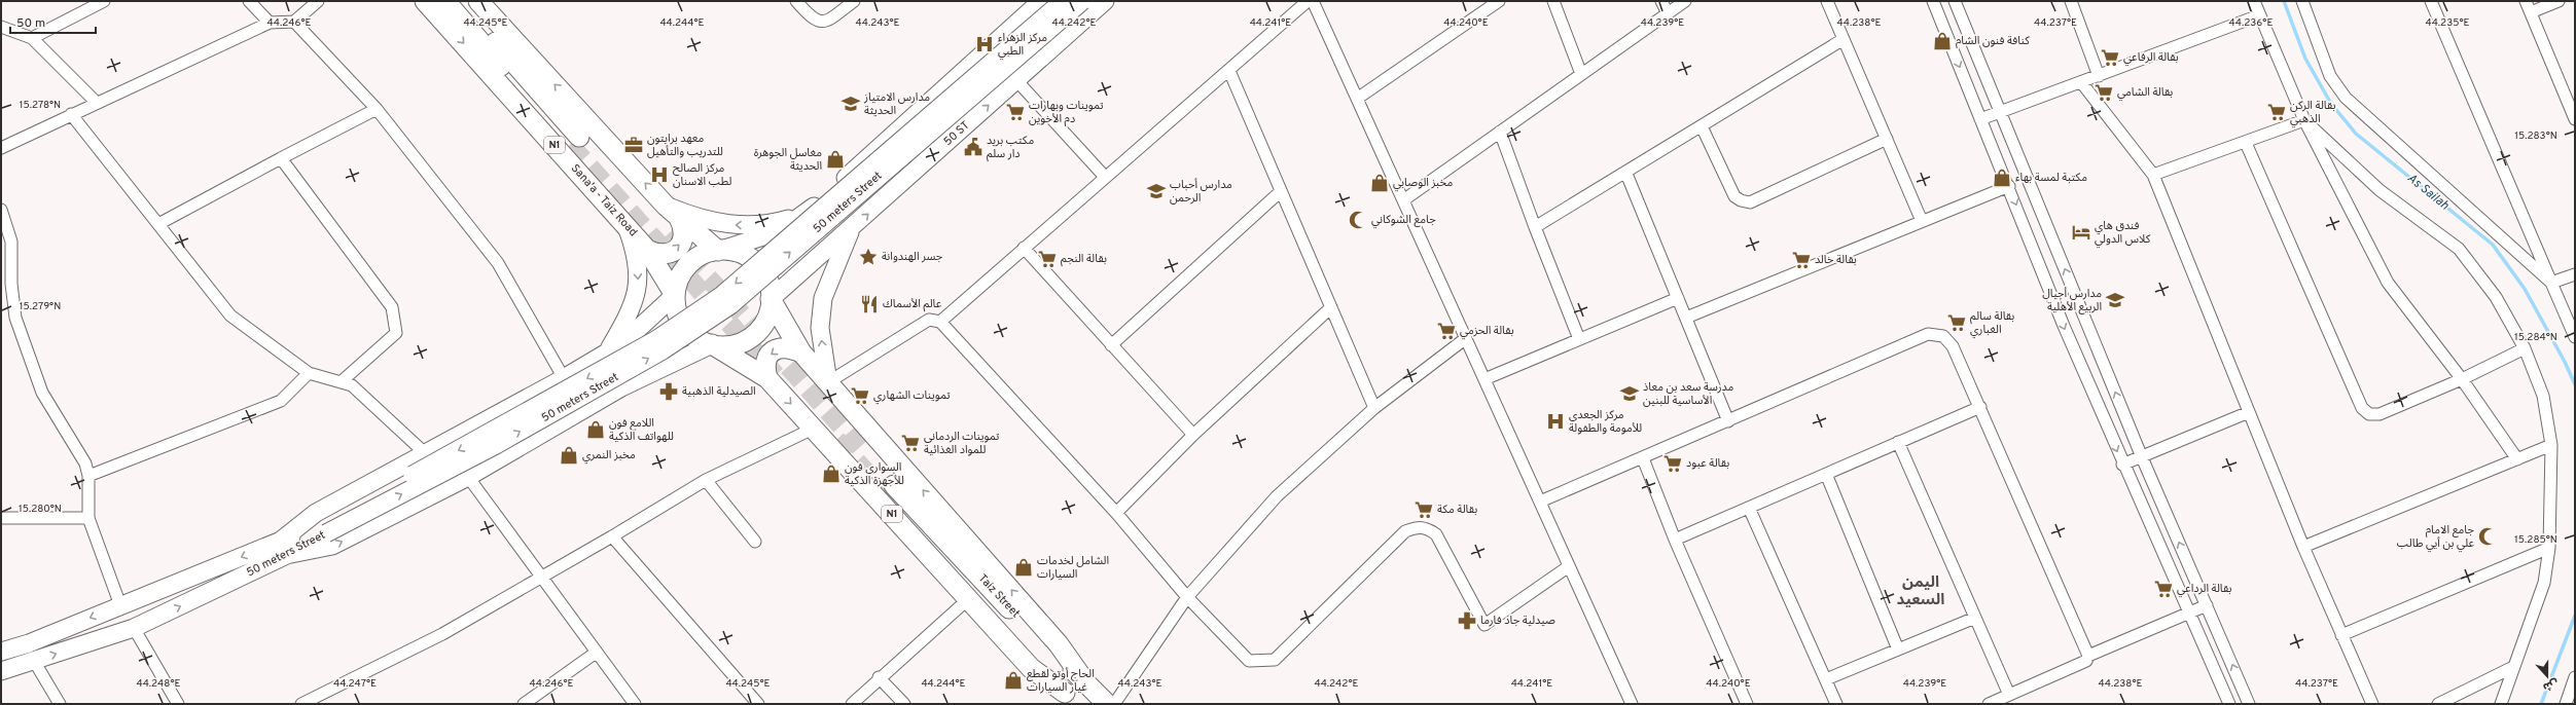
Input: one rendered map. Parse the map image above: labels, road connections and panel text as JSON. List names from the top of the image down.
{
  "streets": {
    "highway": ["N1", "Sana'a - Taiz Road", "Taiz Street"],
    "main road": ["50 ST", "50 meters Street"]
  },
  "crossings": [
    ["50 ST", "N1"],
    ["50 ST", "Sana'a - Taiz Road"],
    ["N1", "Sana'a - Taiz Road"],
    ["N1", "Taiz Street"]
  ],
  "districts": ["اليمن السعيد"],
  "water": ["As Sailah"],
  "places": {
    "shop": [
      "كنافة فنون الشام",
      "مغاسل الجوهرة الحديثة",
      "مكتبة لمسة بهاء",
      "مخبز الوصابي",
      "اللامع فون للهواتف الذكية",
      "مخبز النمري",
      "السواري فون للأجهزة الذكية",
      "الشامل لخدمات السيارات",
      "الحاج أوتو لقطع غيار السيارات"
    ],
    "hospital": ["مركز الزهراء الطبي", "مركز الصالح لطب الاسنان", "مركز الجعدي للأمومة والطفولة"],
    "supermarket": [
      "بقالة الرفاعي",
      "بقالة الشامي",
      "تموينات وبهارات دم الأخوين",
      "بقالة الركن الذهبي",
      "بقالة النجم",
      "بقالة خالد",
      "بقالة سالم الغباري",
      "بقالة الحزمي",
      "تموينات الشهاري",
      "تموينات الردماني للمواد الغذائية",
      "بقالة عبود",
      "بقالة مكة",
      "بقالة الرداعي"
    ],
    "school or university": [
      "مدارس الامتياز الحديثة",
      "مدارس أحباب الرحمن",
      "مدارس أجيال الربيع الأهلية",
      "مدرسة سعد بن معاذ الأساسية للبنين"
    ],
    "office": ["معهد برايتون للتدريب والتأهيل"],
    "public building": ["مكتب بريد دار سلم"],
    "mosque": ["جامع الشوكاني", "جامع الامام علي بن أيي طالب"],
    "hotel": ["فندق هاي كلاس الدولي"],
    "place": ["جسر الهندوانة"],
    "restaurant": ["عالم الأسماك"],
    "pharmacy": ["الصيدلية الذهبية", "صيدلية جاد فارما"]
  },
  "scale_bar": "50 m",
  "north": "bottom",
  "coordinates": [
    "44.235°E",
    "44.246°E",
    "44.245°E",
    "44.244°E",
    "44.243°E",
    "44.242°E",
    "44.241°E",
    "44.240°E",
    "44.239°E",
    "44.238°E",
    "44.237°E",
    "44.236°E",
    "15.278°N",
    "15.283°N",
    "15.279°N",
    "15.284°N",
    "15.280°N",
    "15.285°N",
    "44.248°E",
    "44.247°E"
  ]
}
